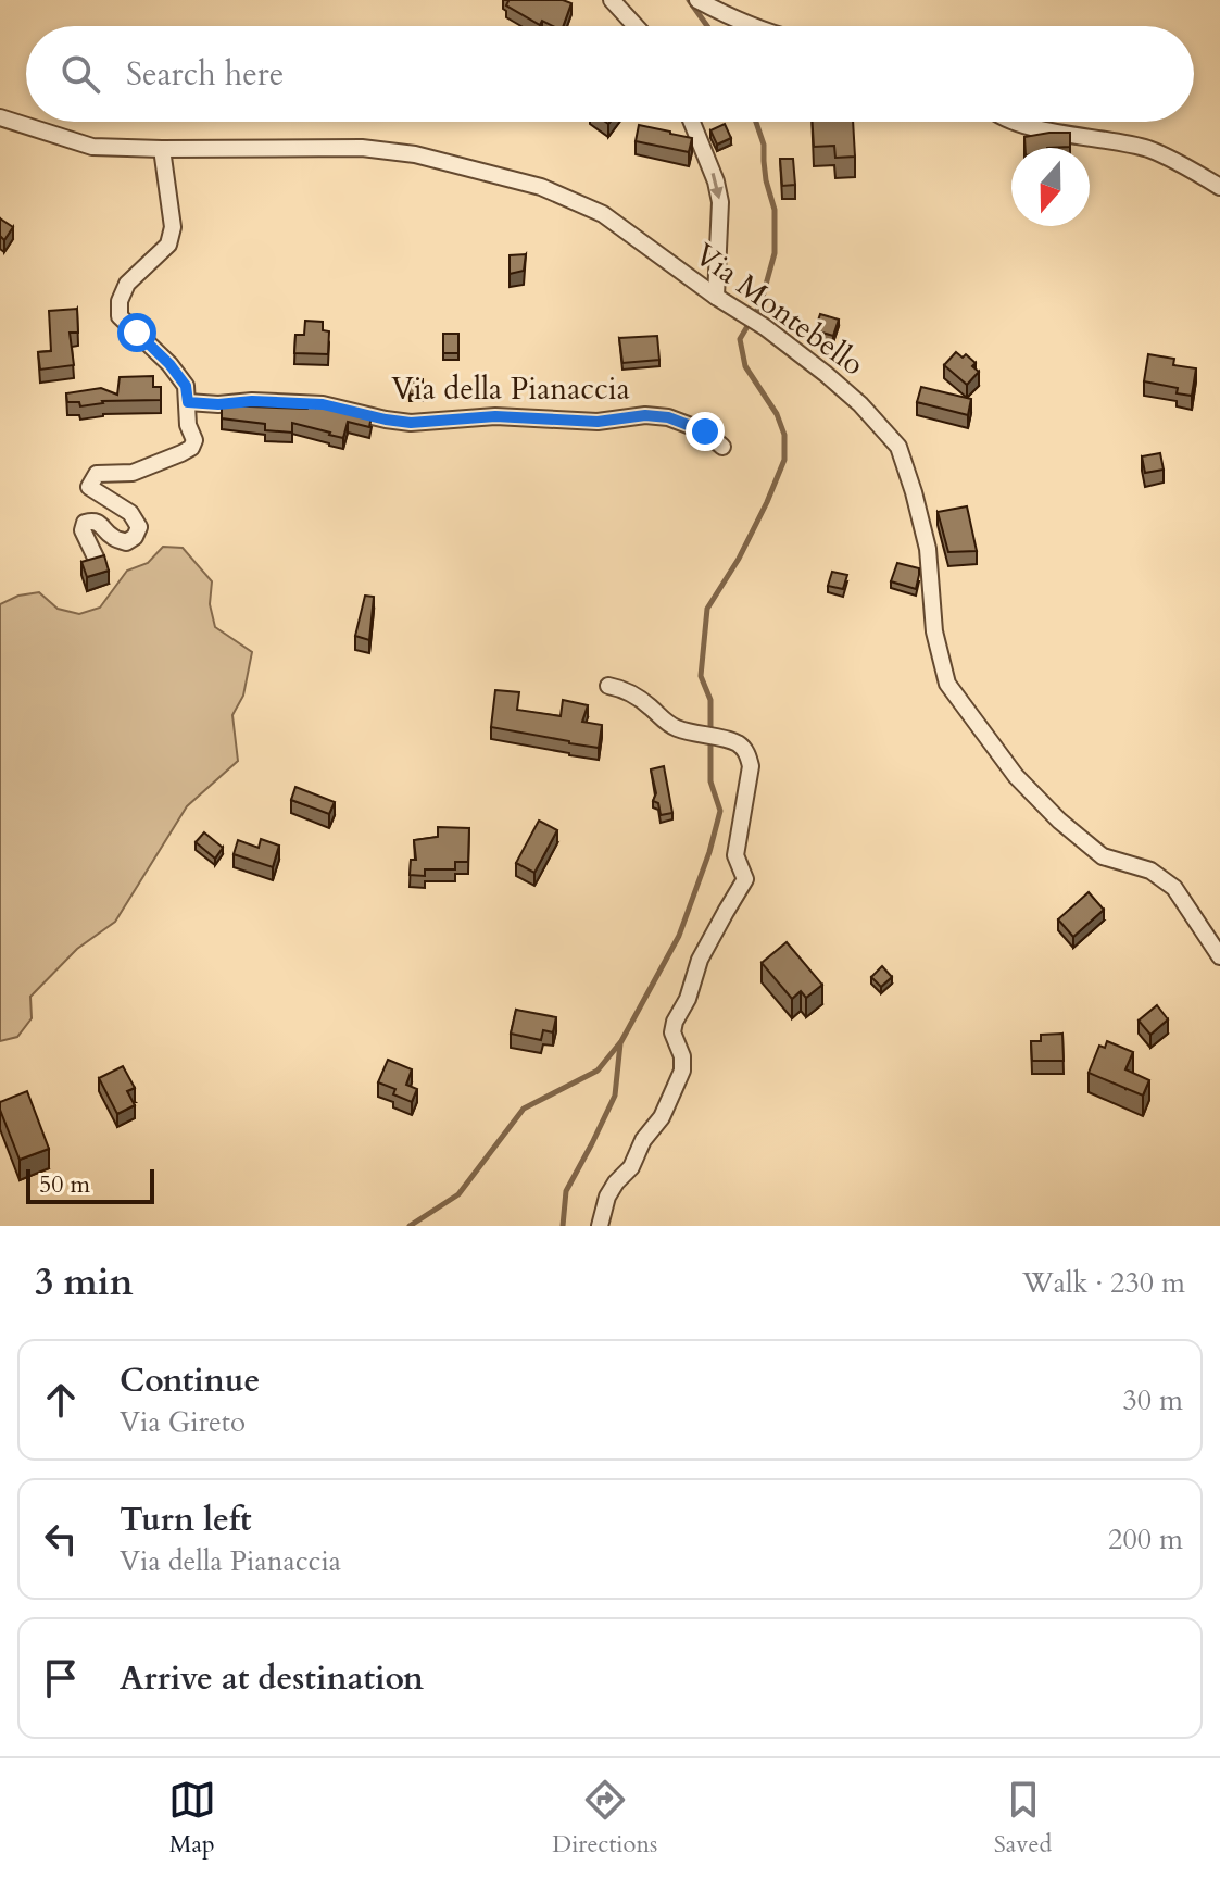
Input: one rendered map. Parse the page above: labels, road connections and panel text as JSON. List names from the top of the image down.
{
  "streets": {
    "street": ["Via Montebello", "Via della Pianaccia"]
  },
  "scale_bar": "50 m",
  "north": "bottom",
  "page": {
    "search": "Search here",
    "scale": "50 m",
    "heading": ["3 min", "Walk · 230 m"],
    "list": [
      ["Continue", "Via Gireto", "30 m"],
      ["Turn left", "Via della Pianaccia", "200 m"],
      "Arrive at destination"
    ],
    "nav": ["Map", "Directions", "Saved"]
  }
}
